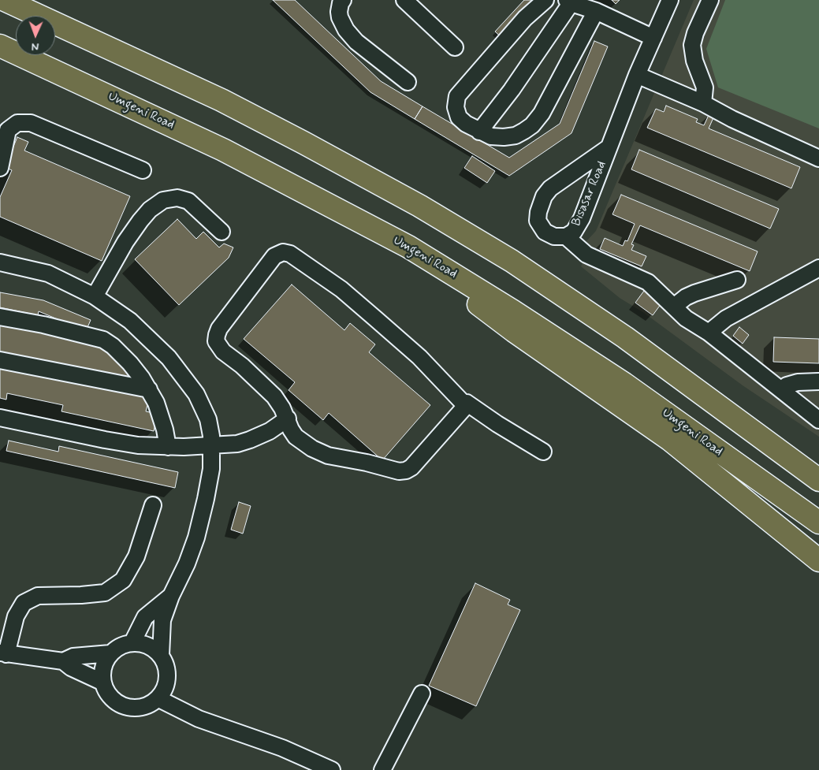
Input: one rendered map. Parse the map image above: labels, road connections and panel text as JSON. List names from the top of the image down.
{
  "streets": {
    "highway": ["Umgeni Road"],
    "street": ["Bisasar Road"]
  },
  "north": "bottom"
}
